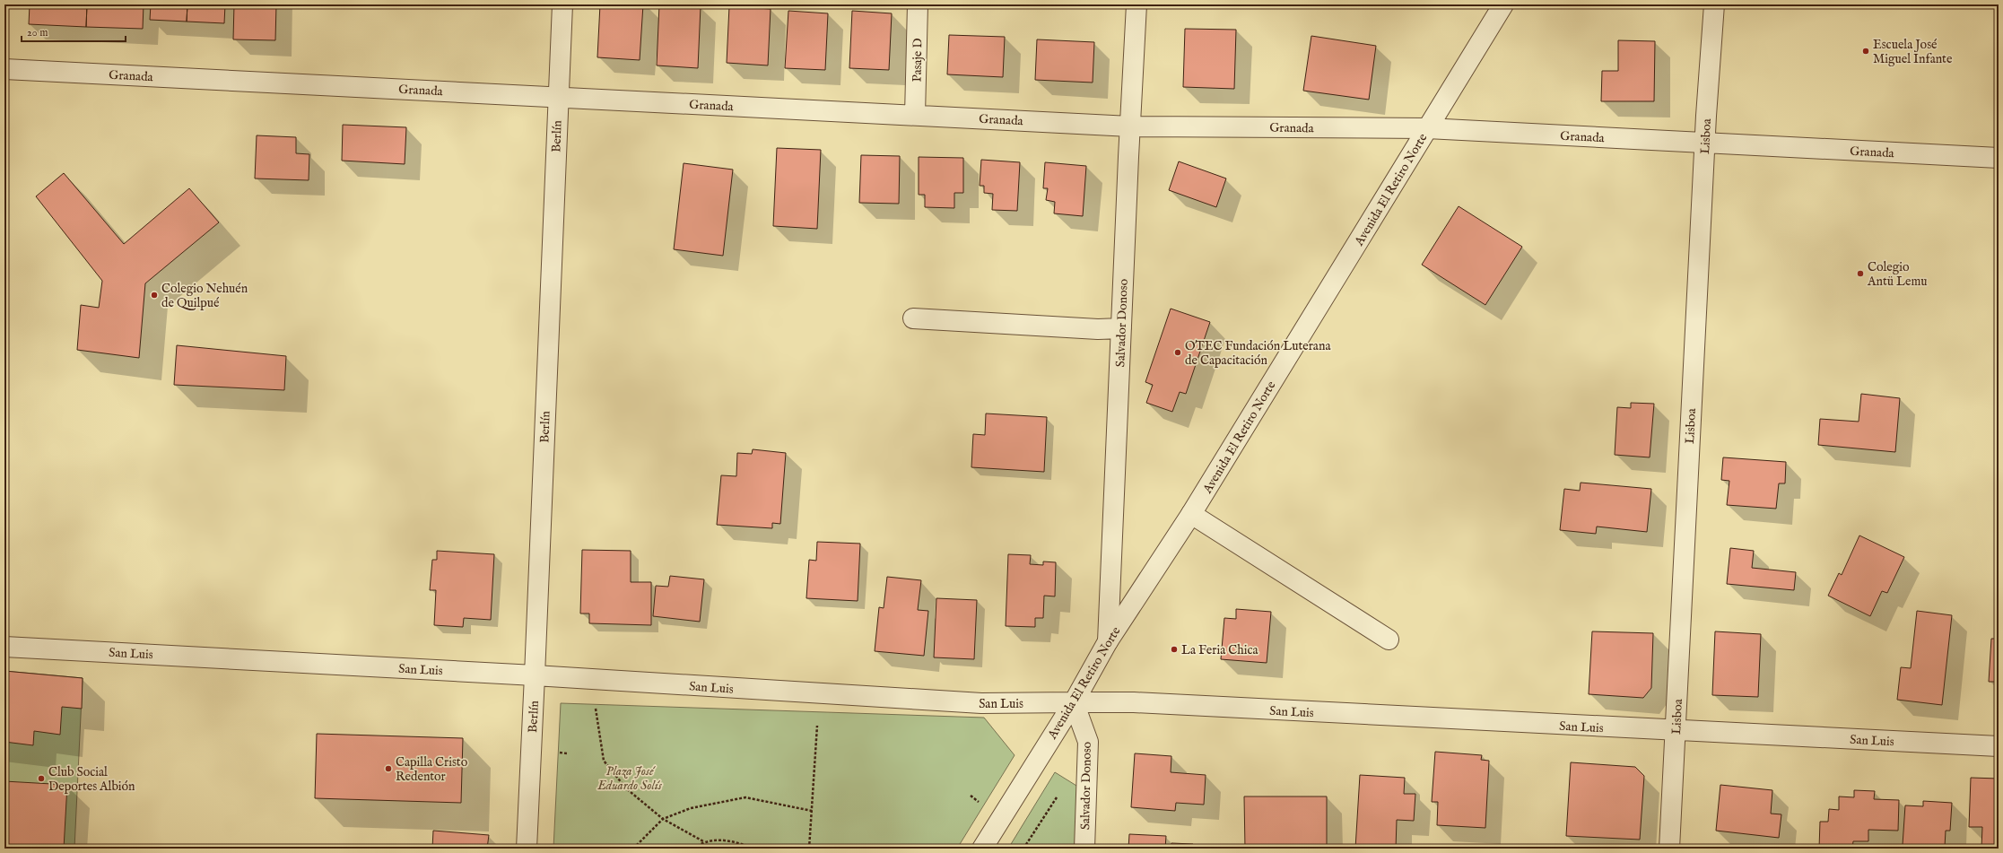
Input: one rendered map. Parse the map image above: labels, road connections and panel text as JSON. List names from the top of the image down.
{
  "streets": {
    "street": [
      "Pasaje D",
      "Granada",
      "Berlín",
      "Lisboa",
      "Avenida El Retiro Norte",
      "Salvador Donoso",
      "San Luis"
    ]
  },
  "crossings": [
    ["Pasaje D", "Granada"],
    ["Granada", "Berlín"],
    ["Granada", "Lisboa"],
    ["Granada", "Avenida El Retiro Norte"],
    ["Granada", "Salvador Donoso"],
    ["Berlín", "San Luis"],
    ["Lisboa", "San Luis"],
    ["Avenida El Retiro Norte", "Salvador Donoso"],
    ["Avenida El Retiro Norte", "San Luis"],
    ["Salvador Donoso", "San Luis"]
  ],
  "parks": ["Plaza José Eduardo Solís"],
  "places": [
    "Escuela José Miguel Infante",
    "Colegio Antü Lemu",
    "Colegio Nehuén de Quilpué",
    "OTEC Fundación Luterana de Capacitación",
    "La Feria Chica",
    "Capilla Cristo Redentor",
    "Club Social Deportes Albión"
  ],
  "scale_bar": "20 m"
}
